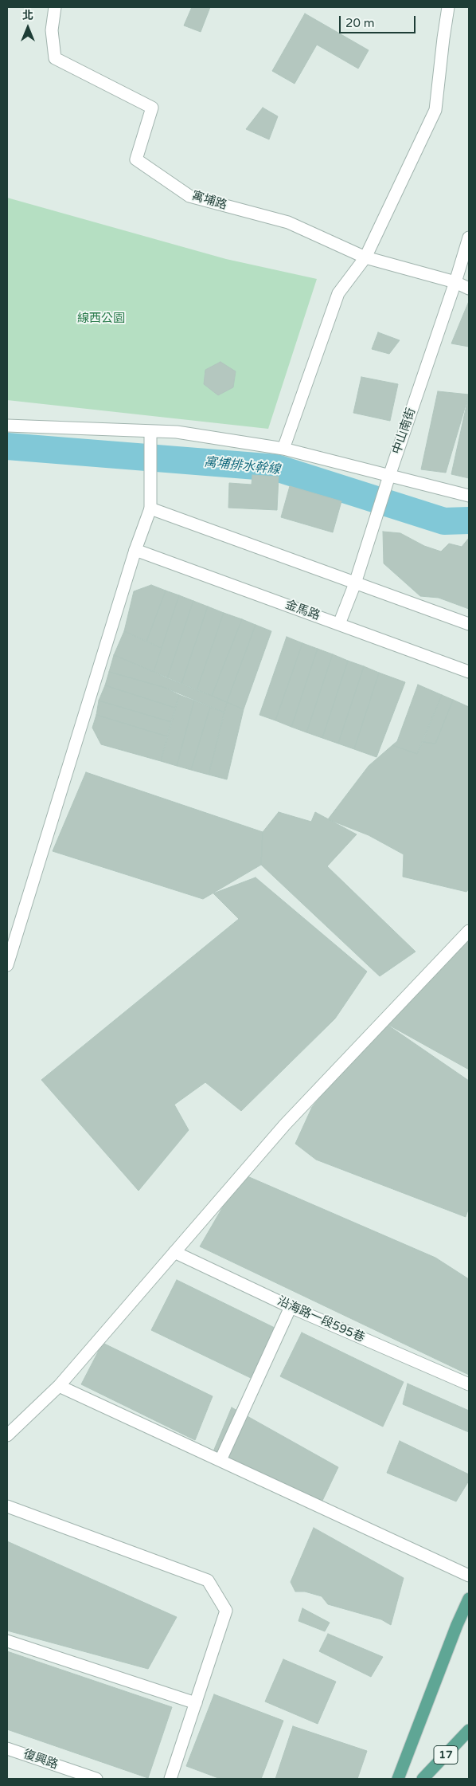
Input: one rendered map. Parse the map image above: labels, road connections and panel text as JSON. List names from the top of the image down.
{
  "streets": {
    "main road": ["17"],
    "street": [
      "寓埔路",
      "中山南街",
      "金馬路",
      "沿海路一段595巷",
      "復興路"
    ]
  },
  "crossings": [
    ["寓埔路", "中山南街"],
    ["中山南街", "金馬路"]
  ],
  "water": ["寓埔排水幹線"],
  "parks": ["線西公園"],
  "scale_bar": "20 m",
  "north": "top"
}
